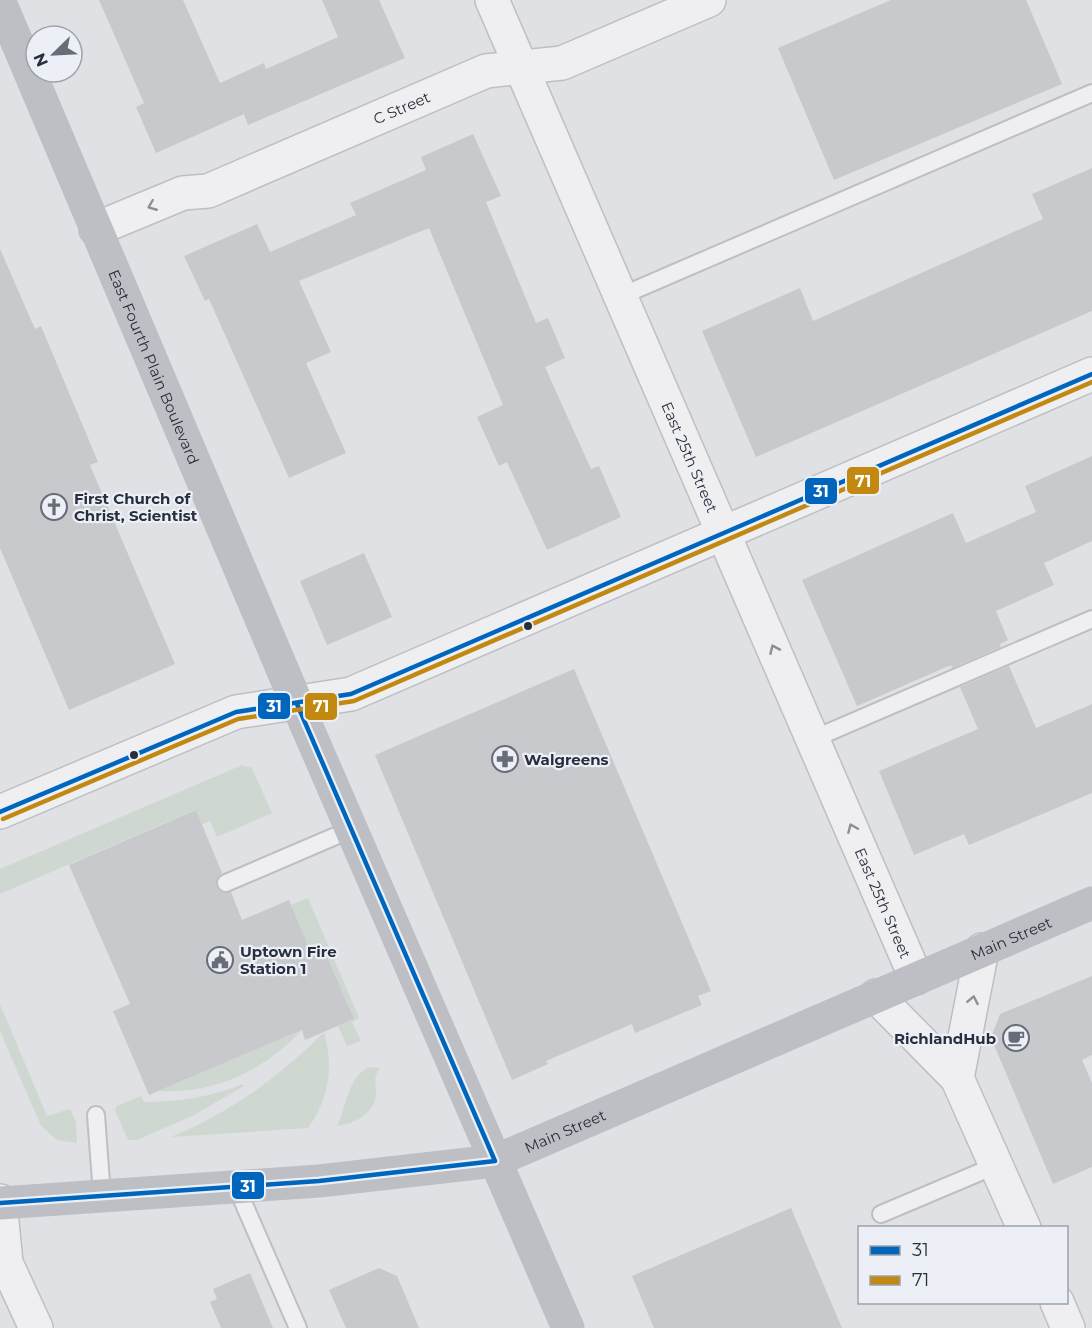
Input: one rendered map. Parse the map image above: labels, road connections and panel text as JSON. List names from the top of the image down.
{
  "streets": {
    "main road": ["East Fourth Plain Boulevard", "Main Street"],
    "street": ["C Street", "East 25th Street"]
  },
  "crossings": [
    ["C Street", "East Fourth Plain Boulevard"],
    ["C Street", "East 25th Street"],
    ["East Fourth Plain Boulevard", "Main Street"],
    ["East 25th Street", "Main Street"]
  ],
  "one_way": ["C Street", "East 25th Street"],
  "places": {
    "church": ["First Church of Christ, Scientist"],
    "pharmacy": ["Walgreens"],
    "public building": ["Uptown Fire Station 1"],
    "cafe": ["RichlandHub"]
  },
  "lines": ["transit line 31", "transit line 71"],
  "legend": ["31", "71"],
  "north": "bottom left"
}
